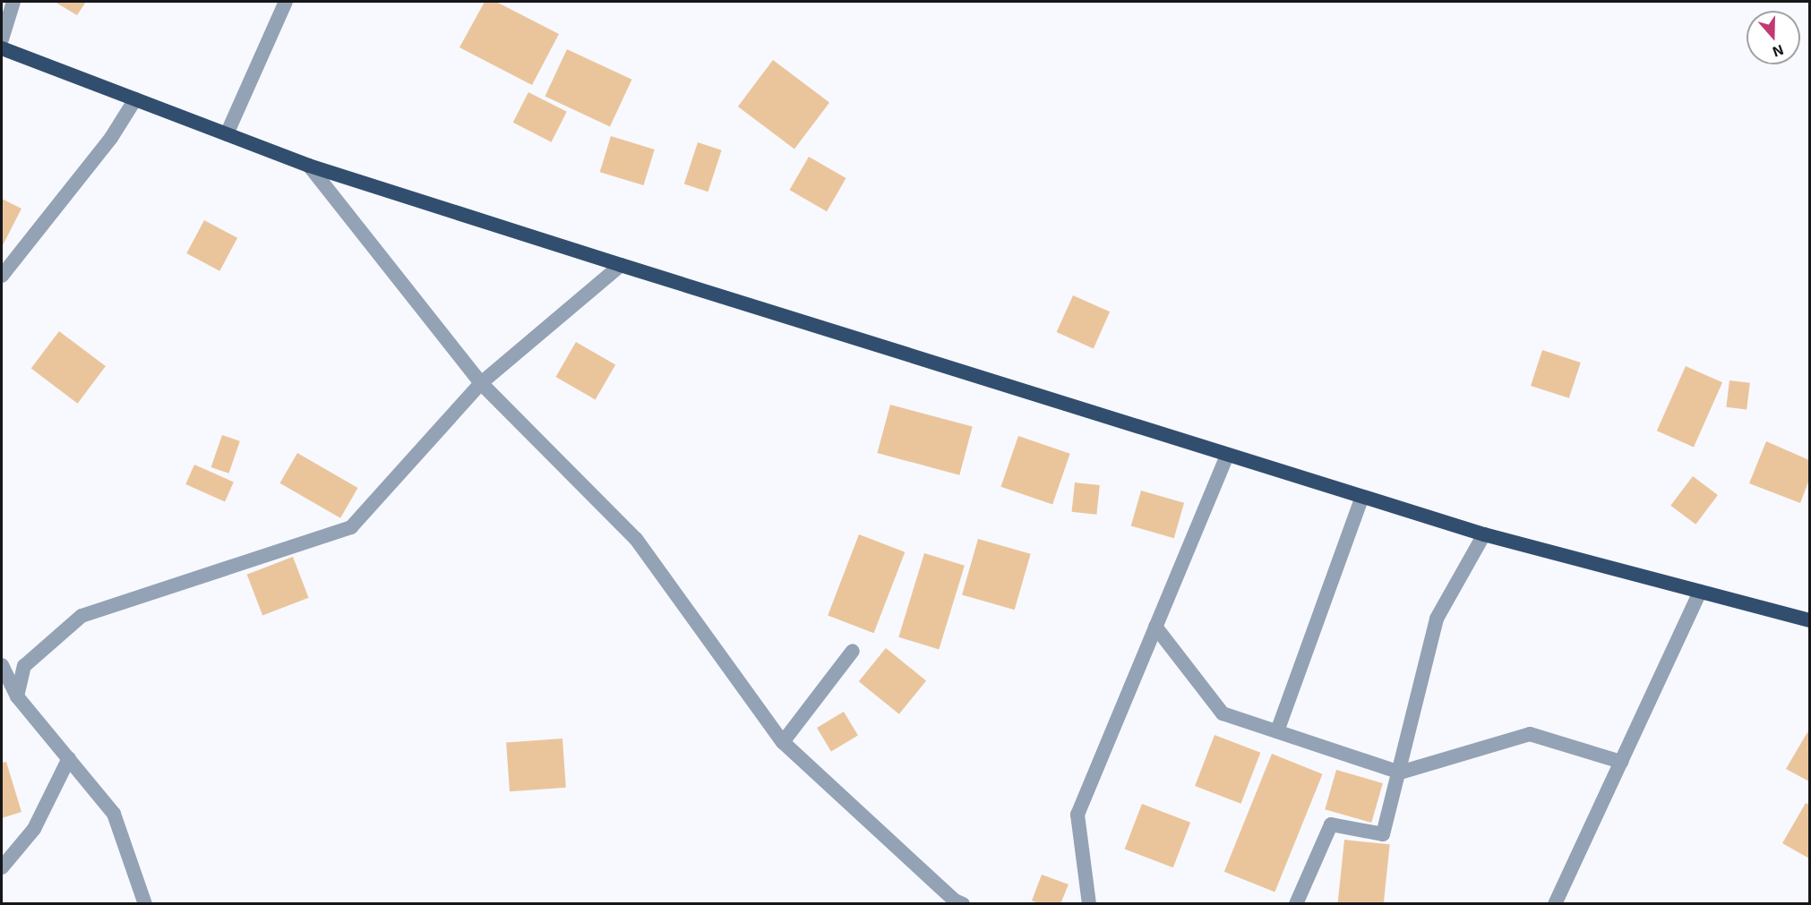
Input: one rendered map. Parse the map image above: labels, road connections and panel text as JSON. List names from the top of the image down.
{
  "north": "bottom"
}
